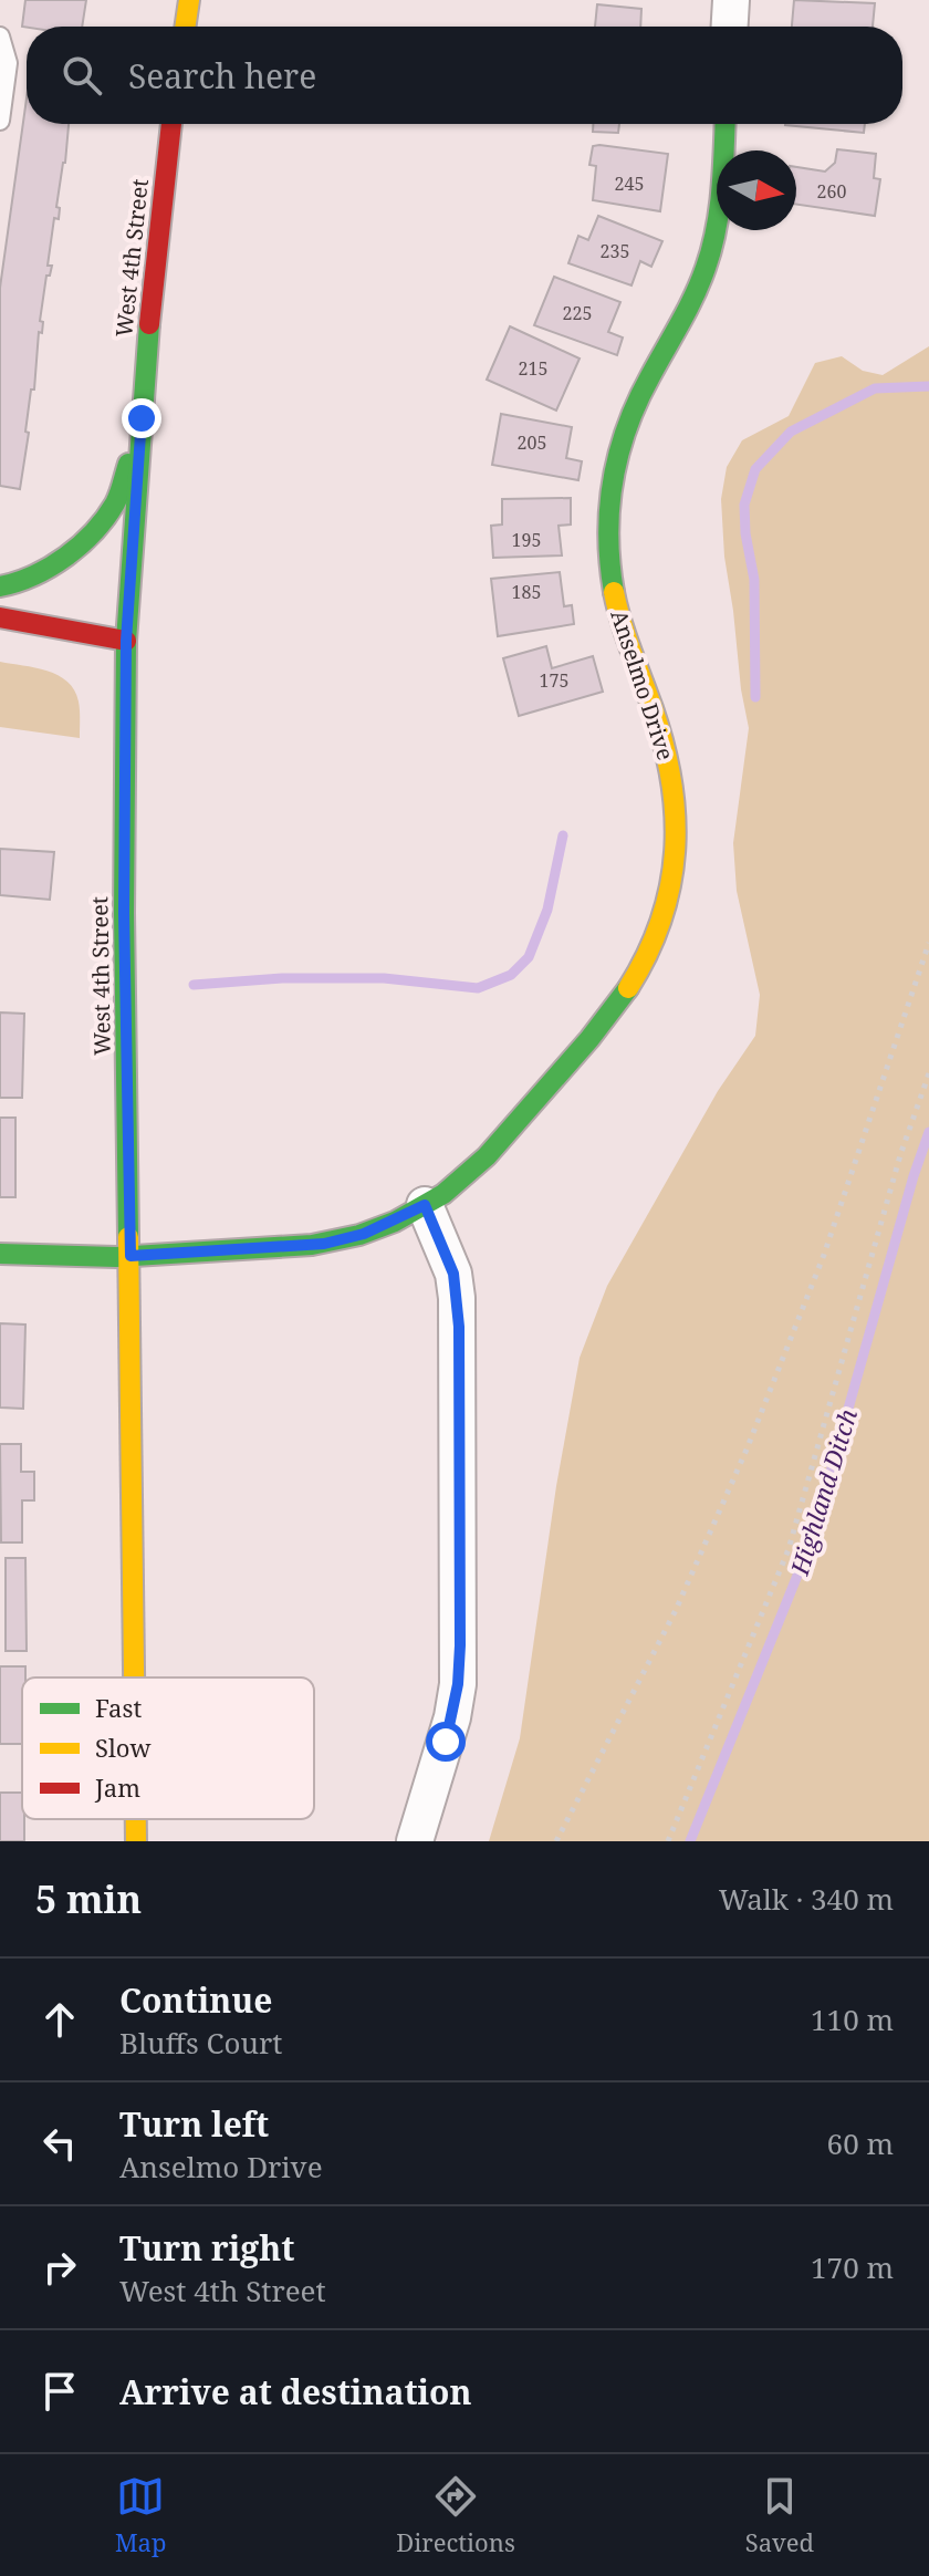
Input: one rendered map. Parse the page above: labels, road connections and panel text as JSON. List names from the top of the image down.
{
  "streets": {
    "main road": ["West 4th Street", "Anselmo Drive"]
  },
  "crossings": [
    ["West 4th Street", "Anselmo Drive"]
  ],
  "water": ["Highland Ditch"],
  "house_numbers": [
    "245",
    "260",
    "235",
    "225",
    "215",
    "205",
    "195",
    "185",
    "175"
  ],
  "legend": ["Fast", "Slow", "Jam"],
  "north": "right",
  "page": {
    "search": "Search here",
    "heading": ["5 min", "Walk · 340 m"],
    "list": [
      ["Continue", "Bluffs Court", "110 m"],
      ["Turn left", "Anselmo Drive", "60 m"],
      ["Turn right", "West 4th Street", "170 m"],
      "Arrive at destination"
    ],
    "nav": ["Map", "Directions", "Saved"]
  }
}
